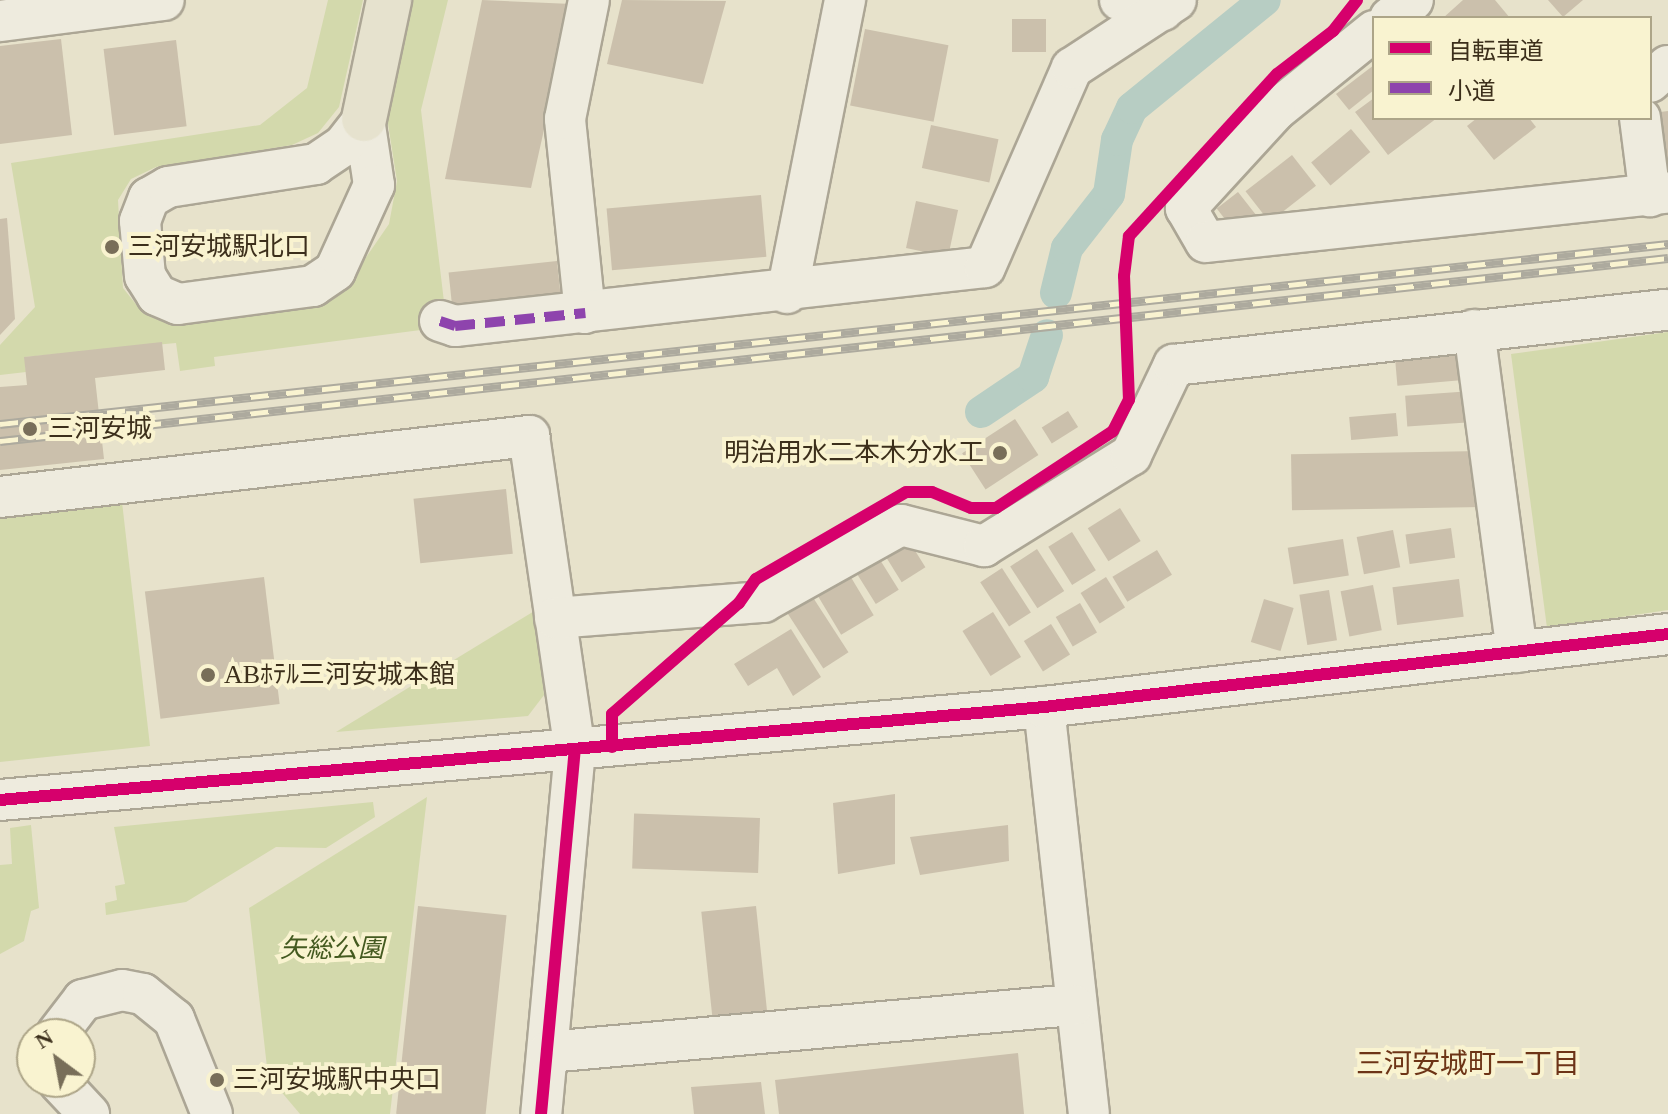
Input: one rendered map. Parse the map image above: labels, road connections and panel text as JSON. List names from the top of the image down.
{
  "districts": ["三河安城町一丁目"],
  "parks": ["矢総公園"],
  "places": [
    "三河安城駅北口",
    "三河安城",
    "明治用水二本木分水工",
    "ABﾎﾃﾙ三河安城本館",
    "三河安城駅中央口"
  ],
  "legend": ["自転車道", "小道"],
  "north": "top left"
}
